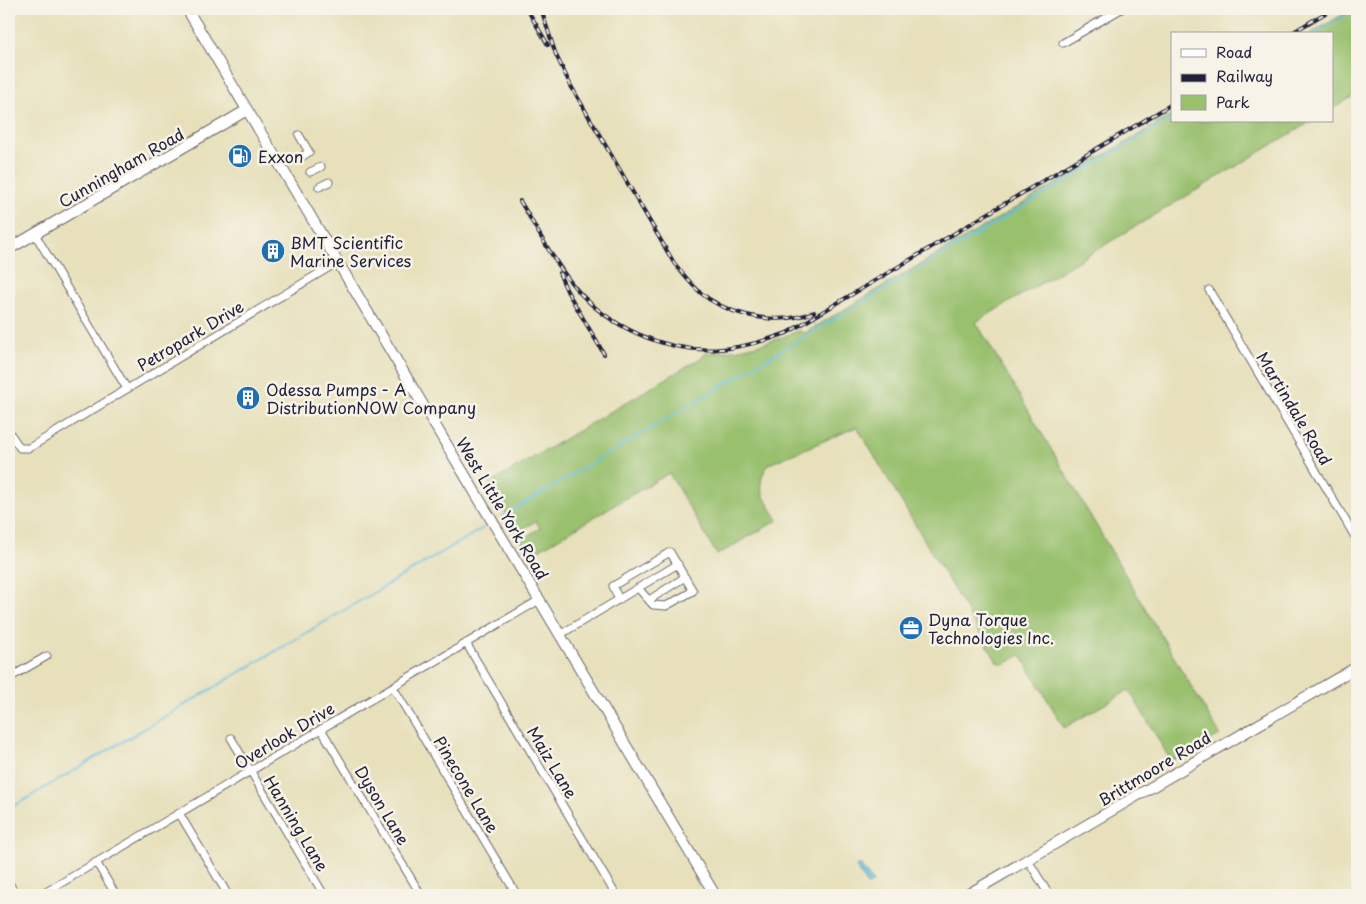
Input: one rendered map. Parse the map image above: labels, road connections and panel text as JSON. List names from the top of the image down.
{
  "streets": {
    "main road": ["Cunningham Road", "West Little York Road", "Brittmoore Road"],
    "street": [
      "Petropark Drive",
      "Martindale Road",
      "Overlook Drive",
      "Maiz Lane",
      "Pinecone Lane",
      "Dyson Lane",
      "Hanning Lane"
    ]
  },
  "crossings": [
    ["Cunningham Road", "West Little York Road"],
    ["Petropark Drive", "West Little York Road"],
    ["West Little York Road", "Overlook Drive"],
    ["Overlook Drive", "Maiz Lane"],
    ["Overlook Drive", "Pinecone Lane"],
    ["Overlook Drive", "Dyson Lane"],
    ["Overlook Drive", "Hanning Lane"]
  ],
  "places": {
    "fuel station": ["Exxon"],
    "building": ["BMT Scientific Marine Services", "Odessa Pumps - A DistributionNOW Company"],
    "office": ["Dyna Torque Technologies Inc."]
  },
  "legend": ["Road", "Railway", "Park"]
}
